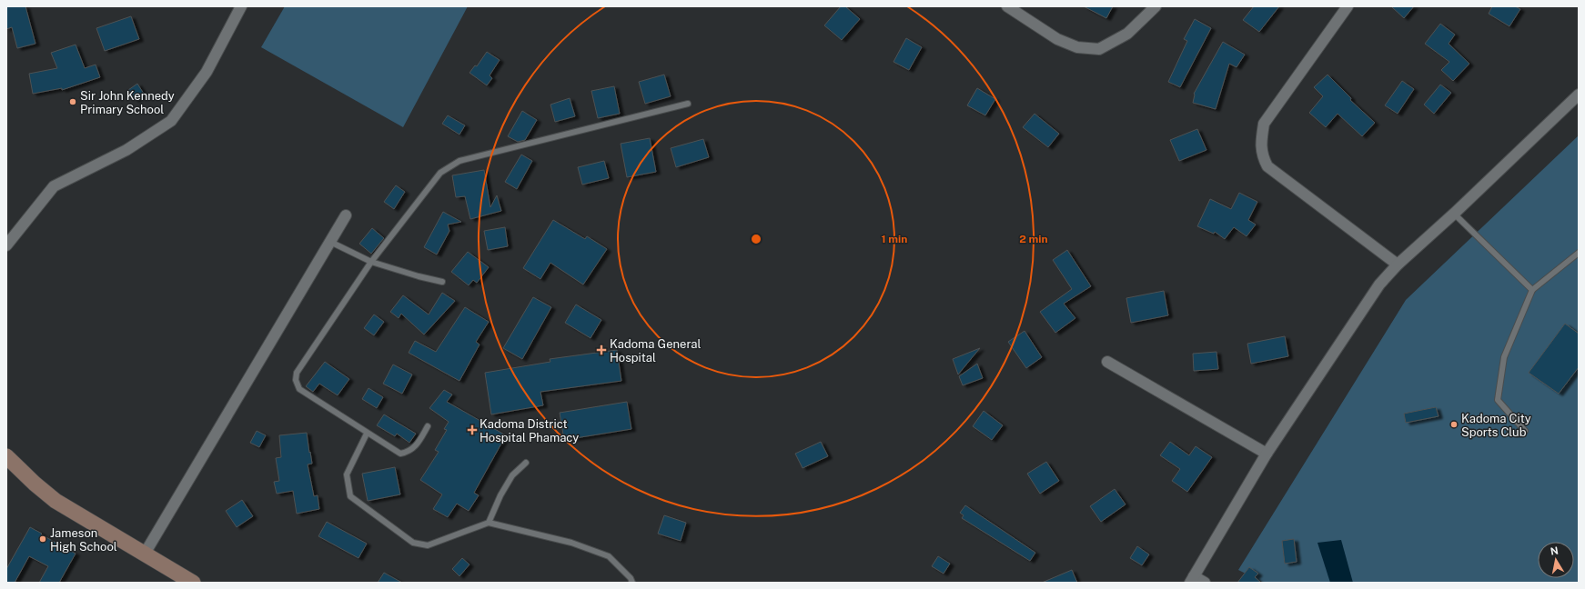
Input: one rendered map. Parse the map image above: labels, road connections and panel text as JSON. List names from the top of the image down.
{
  "places": {
    "other": ["Sir John Kennedy Primary School", "Kadoma City Sports Club", "Jameson High School"],
    "health": ["Kadoma General Hospital", "Kadoma District Hospital Phamacy"]
  },
  "north": "top",
  "rings": ["1 min", "2 min"]
}
